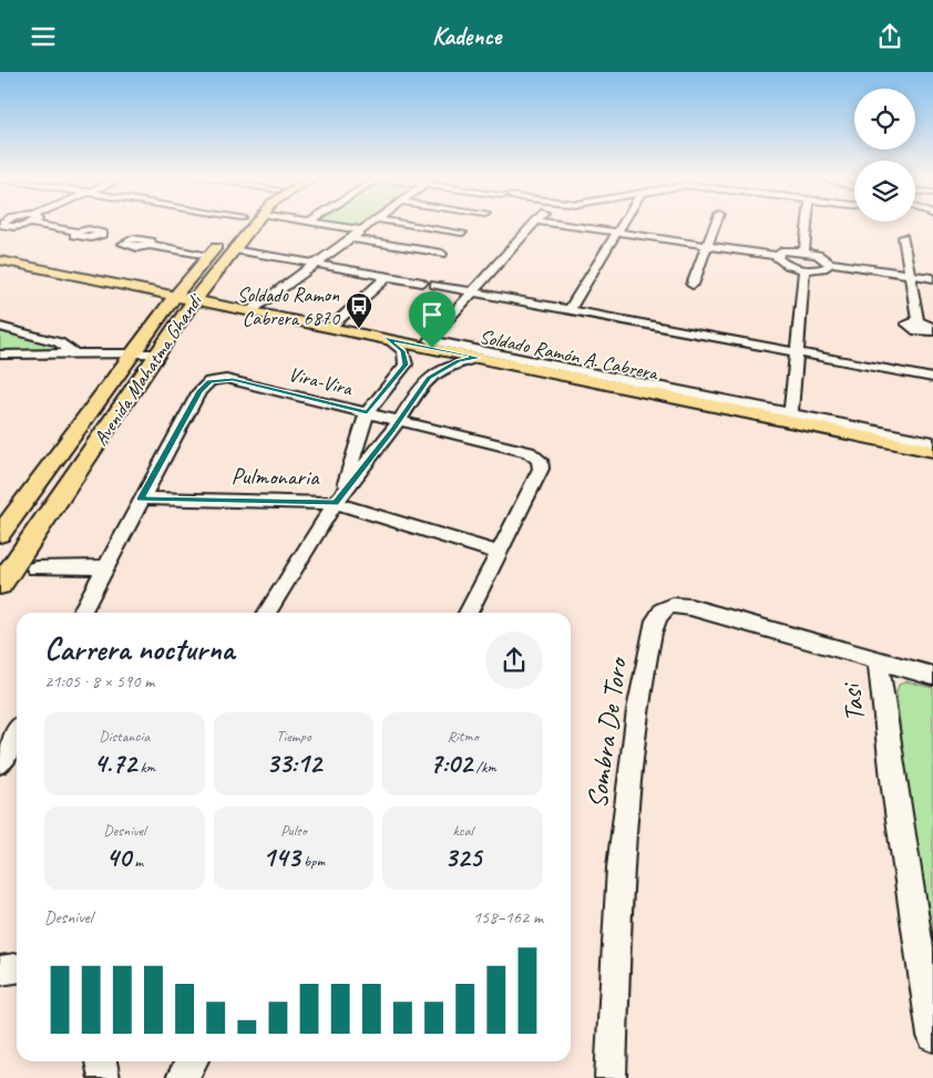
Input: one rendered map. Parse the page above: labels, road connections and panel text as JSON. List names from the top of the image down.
{
  "streets": {
    "main road": ["Soldado Ramón A. Cabrera", "Avenida Mahatma Ghandi"],
    "street": [
      "Vira-Vira",
      "Pulmonaria",
      "Tasi",
      "Sombra De Toro"
    ]
  },
  "crossings": [
    ["Soldado Ramón A. Cabrera", "Avenida Mahatma Ghandi"],
    ["Vira-Vira", "Pulmonaria"],
    ["Tasi", "Sombra De Toro"]
  ],
  "places": {
    "bus stop": ["Soldado Ramon Cabrera 6870"]
  },
  "page": {
    "header": "Kadence",
    "heading": ["Carrera nocturna", "21:05 · 8 × 590 m"],
    "stats": [
      ["Distancia", "4.72 km"],
      ["Tiempo", "33:12"],
      ["Ritmo", "7:02 /km"],
      ["Desnivel", "40 m"],
      ["Pulso", "143 bpm"],
      ["kcal", "325"]
    ],
    "chart": ["Desnivel", "158–162 m"]
  }
}
